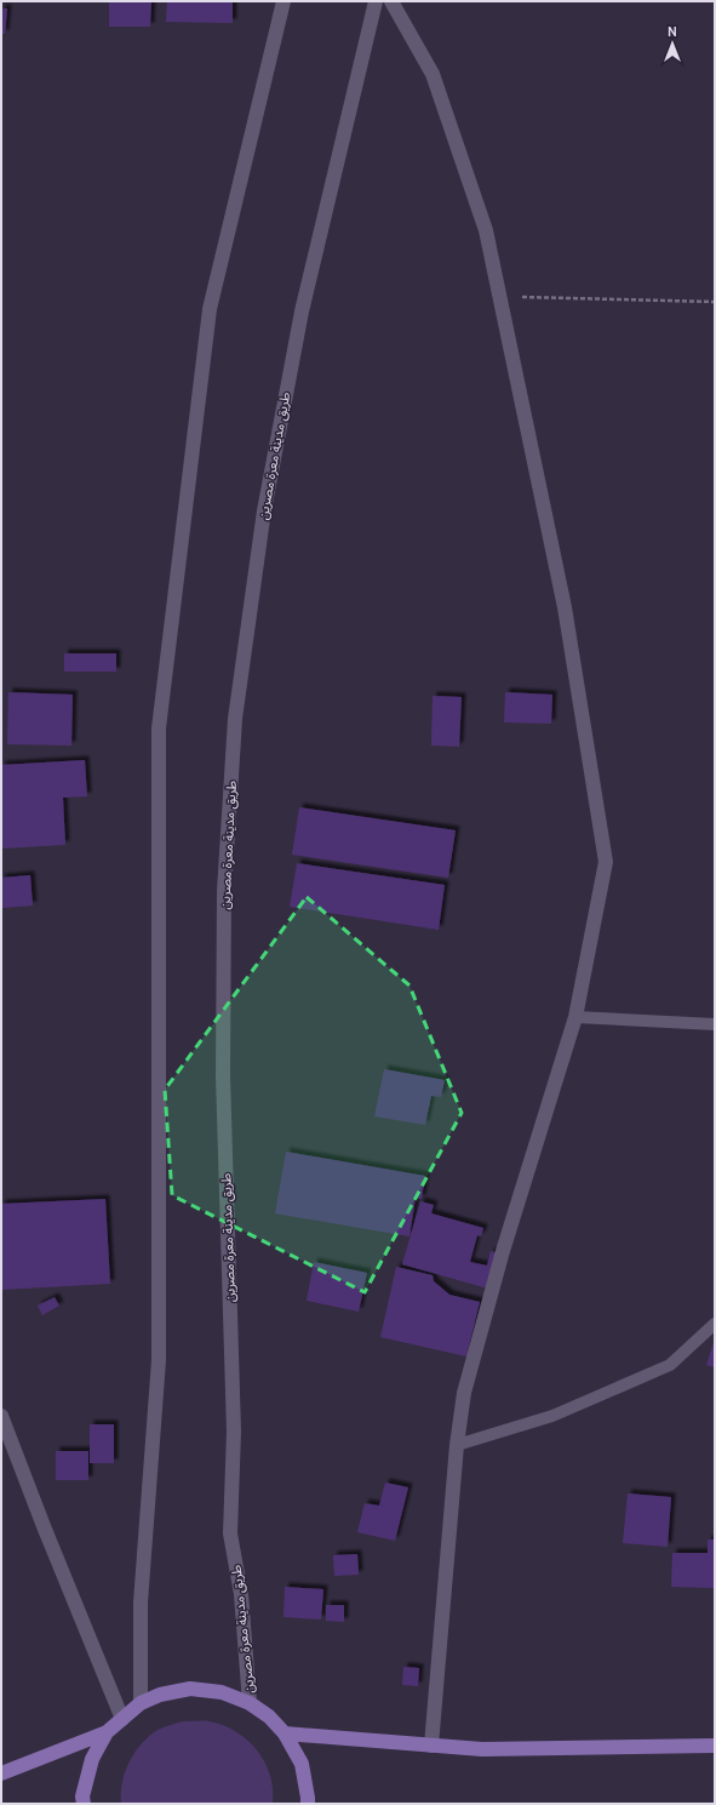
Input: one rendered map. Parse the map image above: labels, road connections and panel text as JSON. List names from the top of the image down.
{
  "streets": {
    "main road": ["طريق مدينة معرة مصرين"]
  },
  "north": "top"
}
